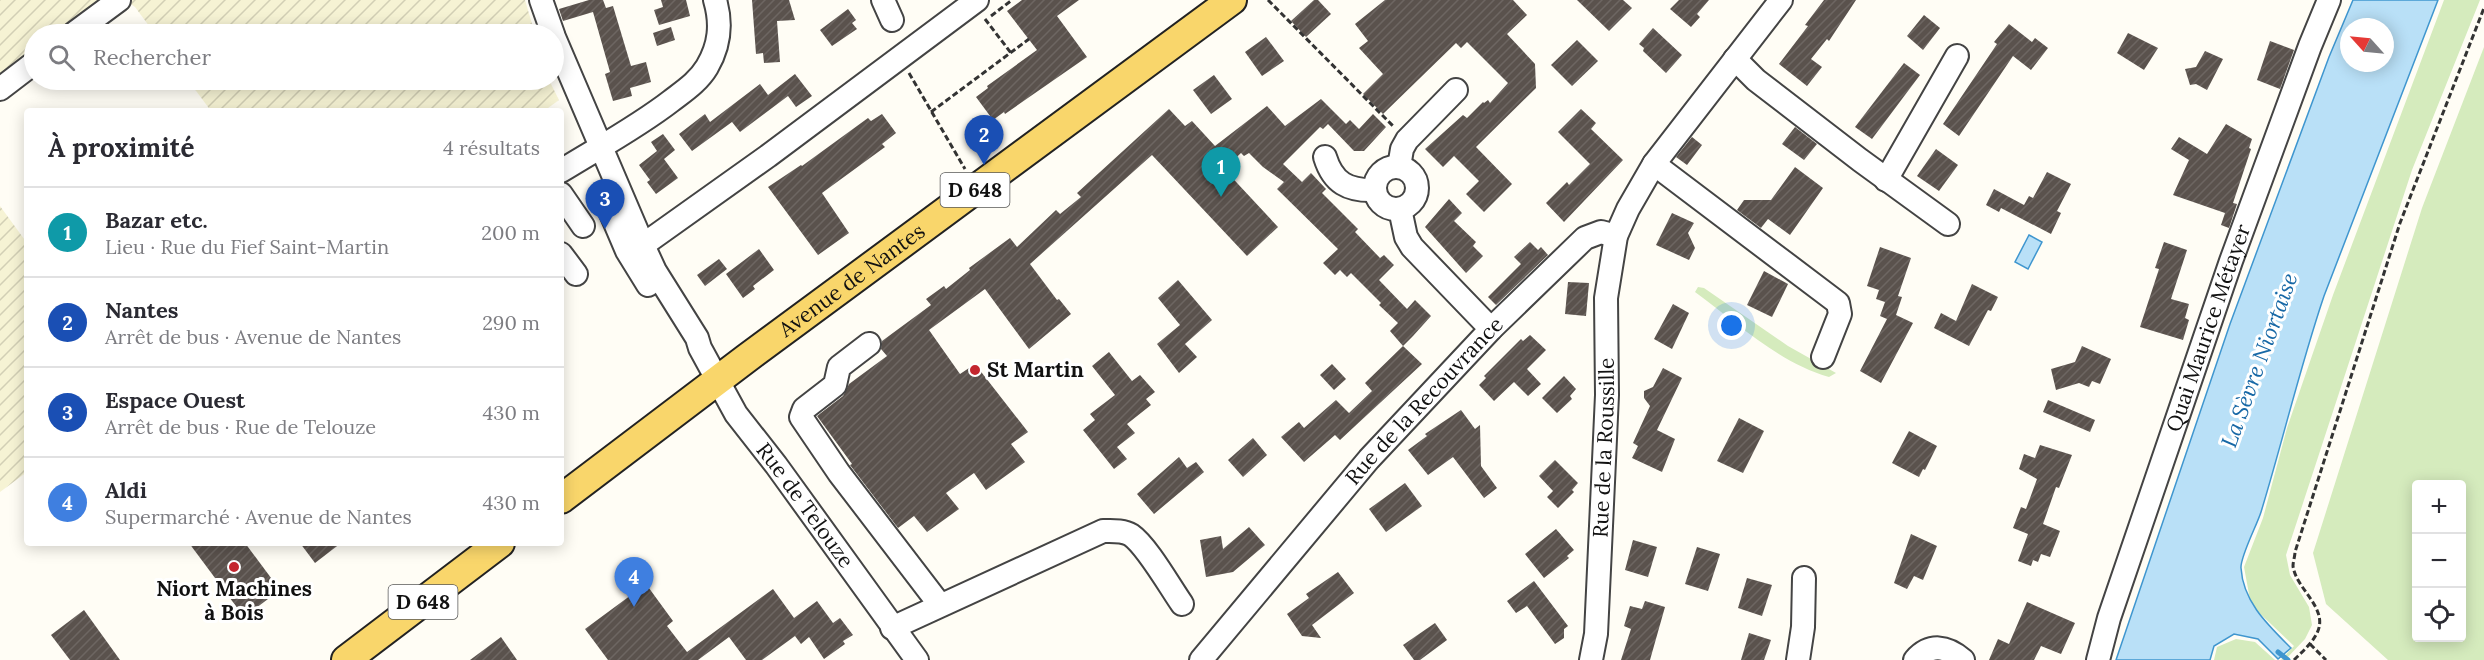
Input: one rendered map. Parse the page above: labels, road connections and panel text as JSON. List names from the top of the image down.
{
  "streets": {
    "main road": ["D 648", "Avenue de Nantes"],
    "street": [
      "Quai Maurice Métayer",
      "Rue de la Recouvrance",
      "Rue de la Roussille",
      "Rue de Telouze"
    ]
  },
  "crossings": [
    ["Avenue de Nantes", "Rue de Telouze"],
    ["Rue de la Recouvrance", "Rue de la Roussille"]
  ],
  "water": ["La Sèvre Niortaise"],
  "places": ["St Martin", "Niort Machines à Bois"],
  "north": "top left",
  "page": {
    "search": "Rechercher",
    "heading": ["À proximité", "4 résultats"],
    "pins": [
      "2",
      "1",
      "3",
      "4"
    ],
    "list": [
      {
        "mark": "1",
        "name": "Bazar etc.",
        "note": "Lieu · Rue du Fief Saint-Martin",
        "value": "200 m"
      },
      {
        "mark": "2",
        "name": "Nantes",
        "note": "Arrêt de bus · Avenue de Nantes",
        "value": "290 m"
      },
      {
        "mark": "3",
        "name": "Espace Ouest",
        "note": "Arrêt de bus · Rue de Telouze",
        "value": "430 m"
      },
      {
        "mark": "4",
        "name": "Aldi",
        "note": "Supermarché · Avenue de Nantes",
        "value": "430 m"
      }
    ],
    "map_buttons": ["+", "−"]
  }
}
